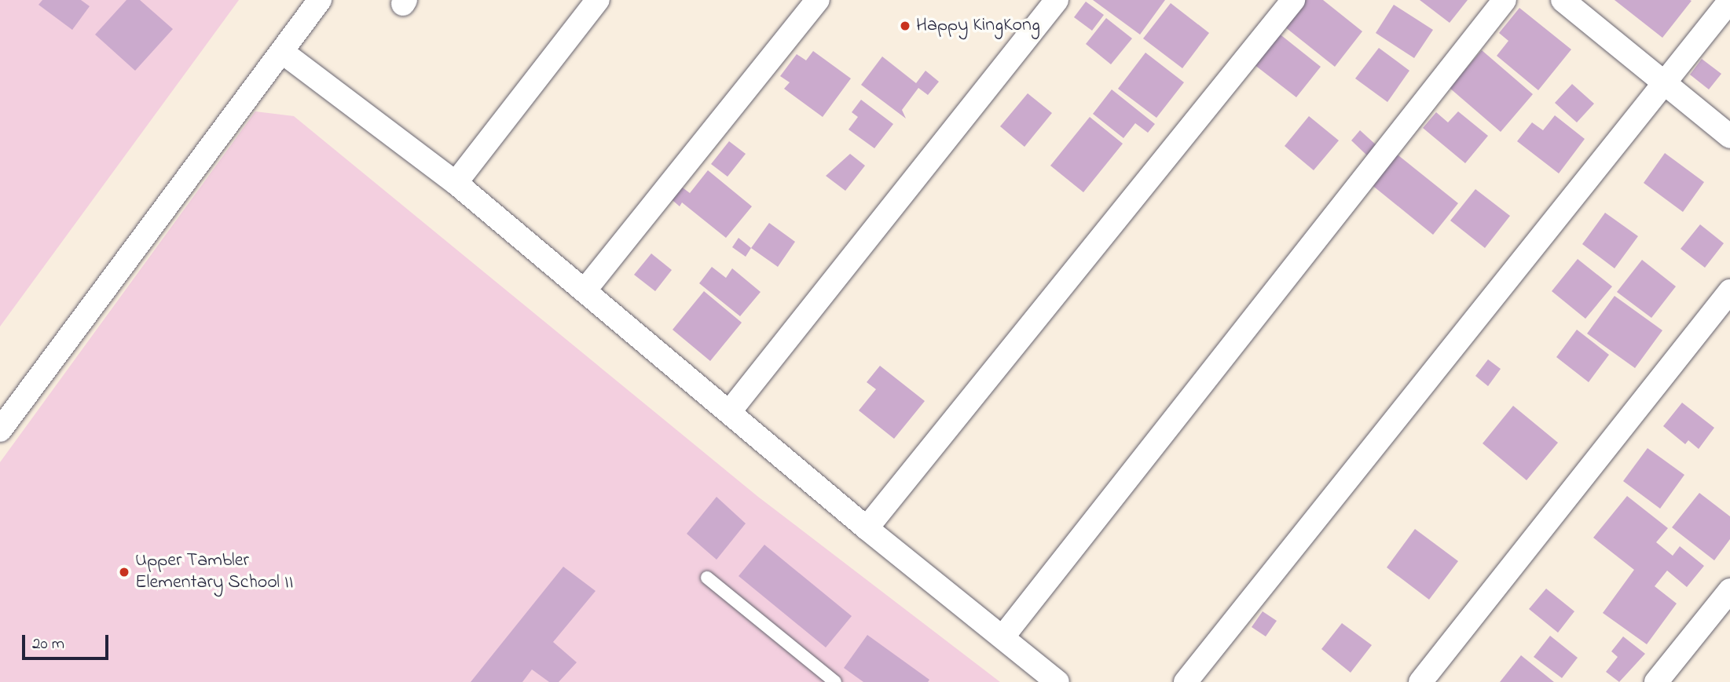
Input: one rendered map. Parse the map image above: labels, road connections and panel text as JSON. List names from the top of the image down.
{
  "places": ["Happy KingKong", "Upper Tambler Elementary School II"],
  "scale_bar": "20 m"
}
